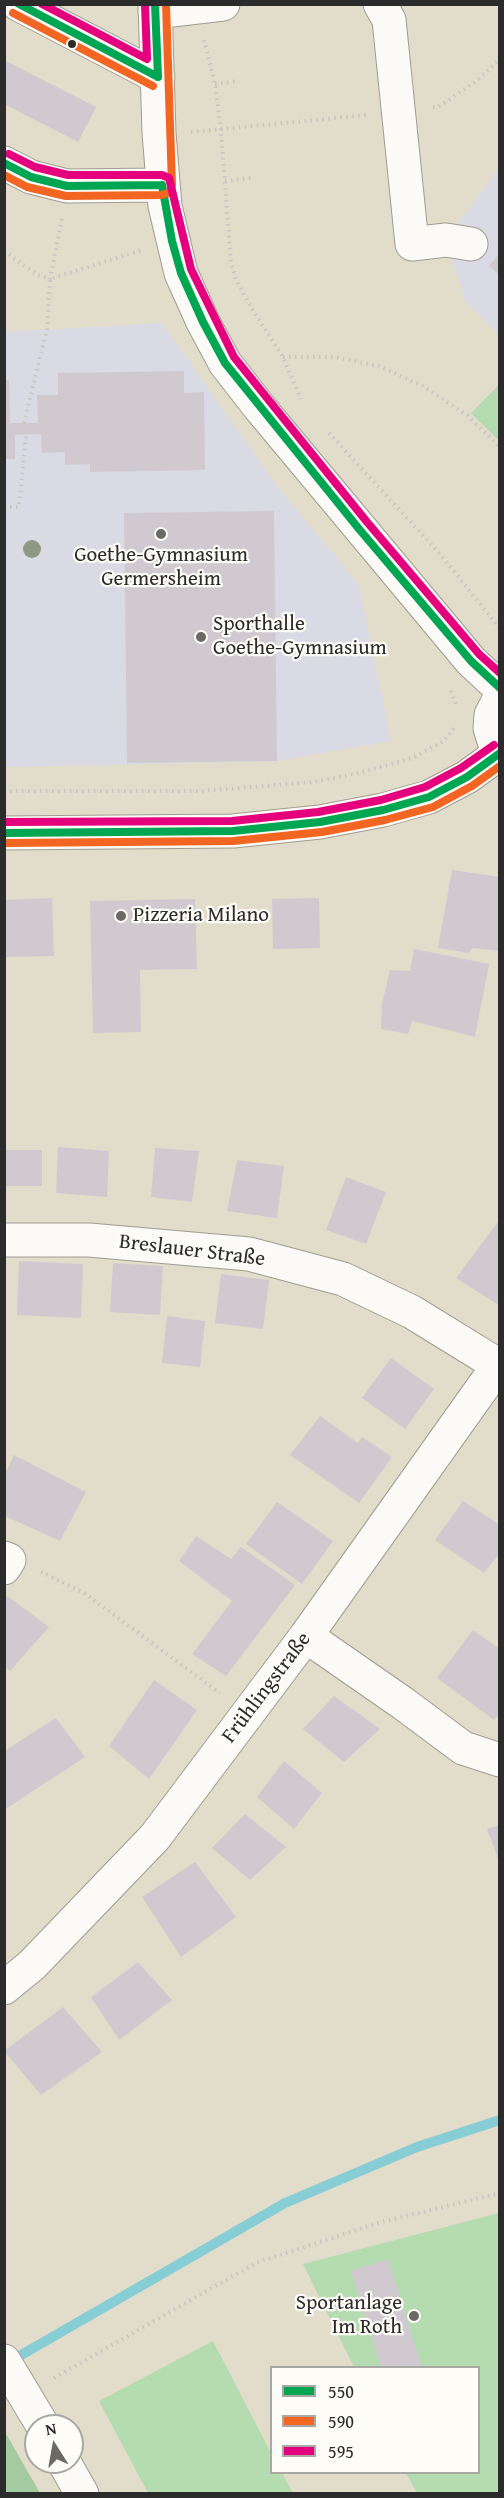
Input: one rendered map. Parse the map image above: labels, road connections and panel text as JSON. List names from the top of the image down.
{
  "streets": {
    "street": ["Breslauer Straße", "Frühlingstraße"]
  },
  "crossings": [
    ["Breslauer Straße", "Frühlingstraße"]
  ],
  "places": [
    "Goethe-Gymnasium Germersheim",
    "Sporthalle Goethe-Gymnasium",
    "Pizzeria Milano",
    "Sportanlage Im Roth"
  ],
  "lines": ["transit line 550", "transit line 590", "transit line 595"],
  "legend": ["550", "590", "595"],
  "north": "top"
}
